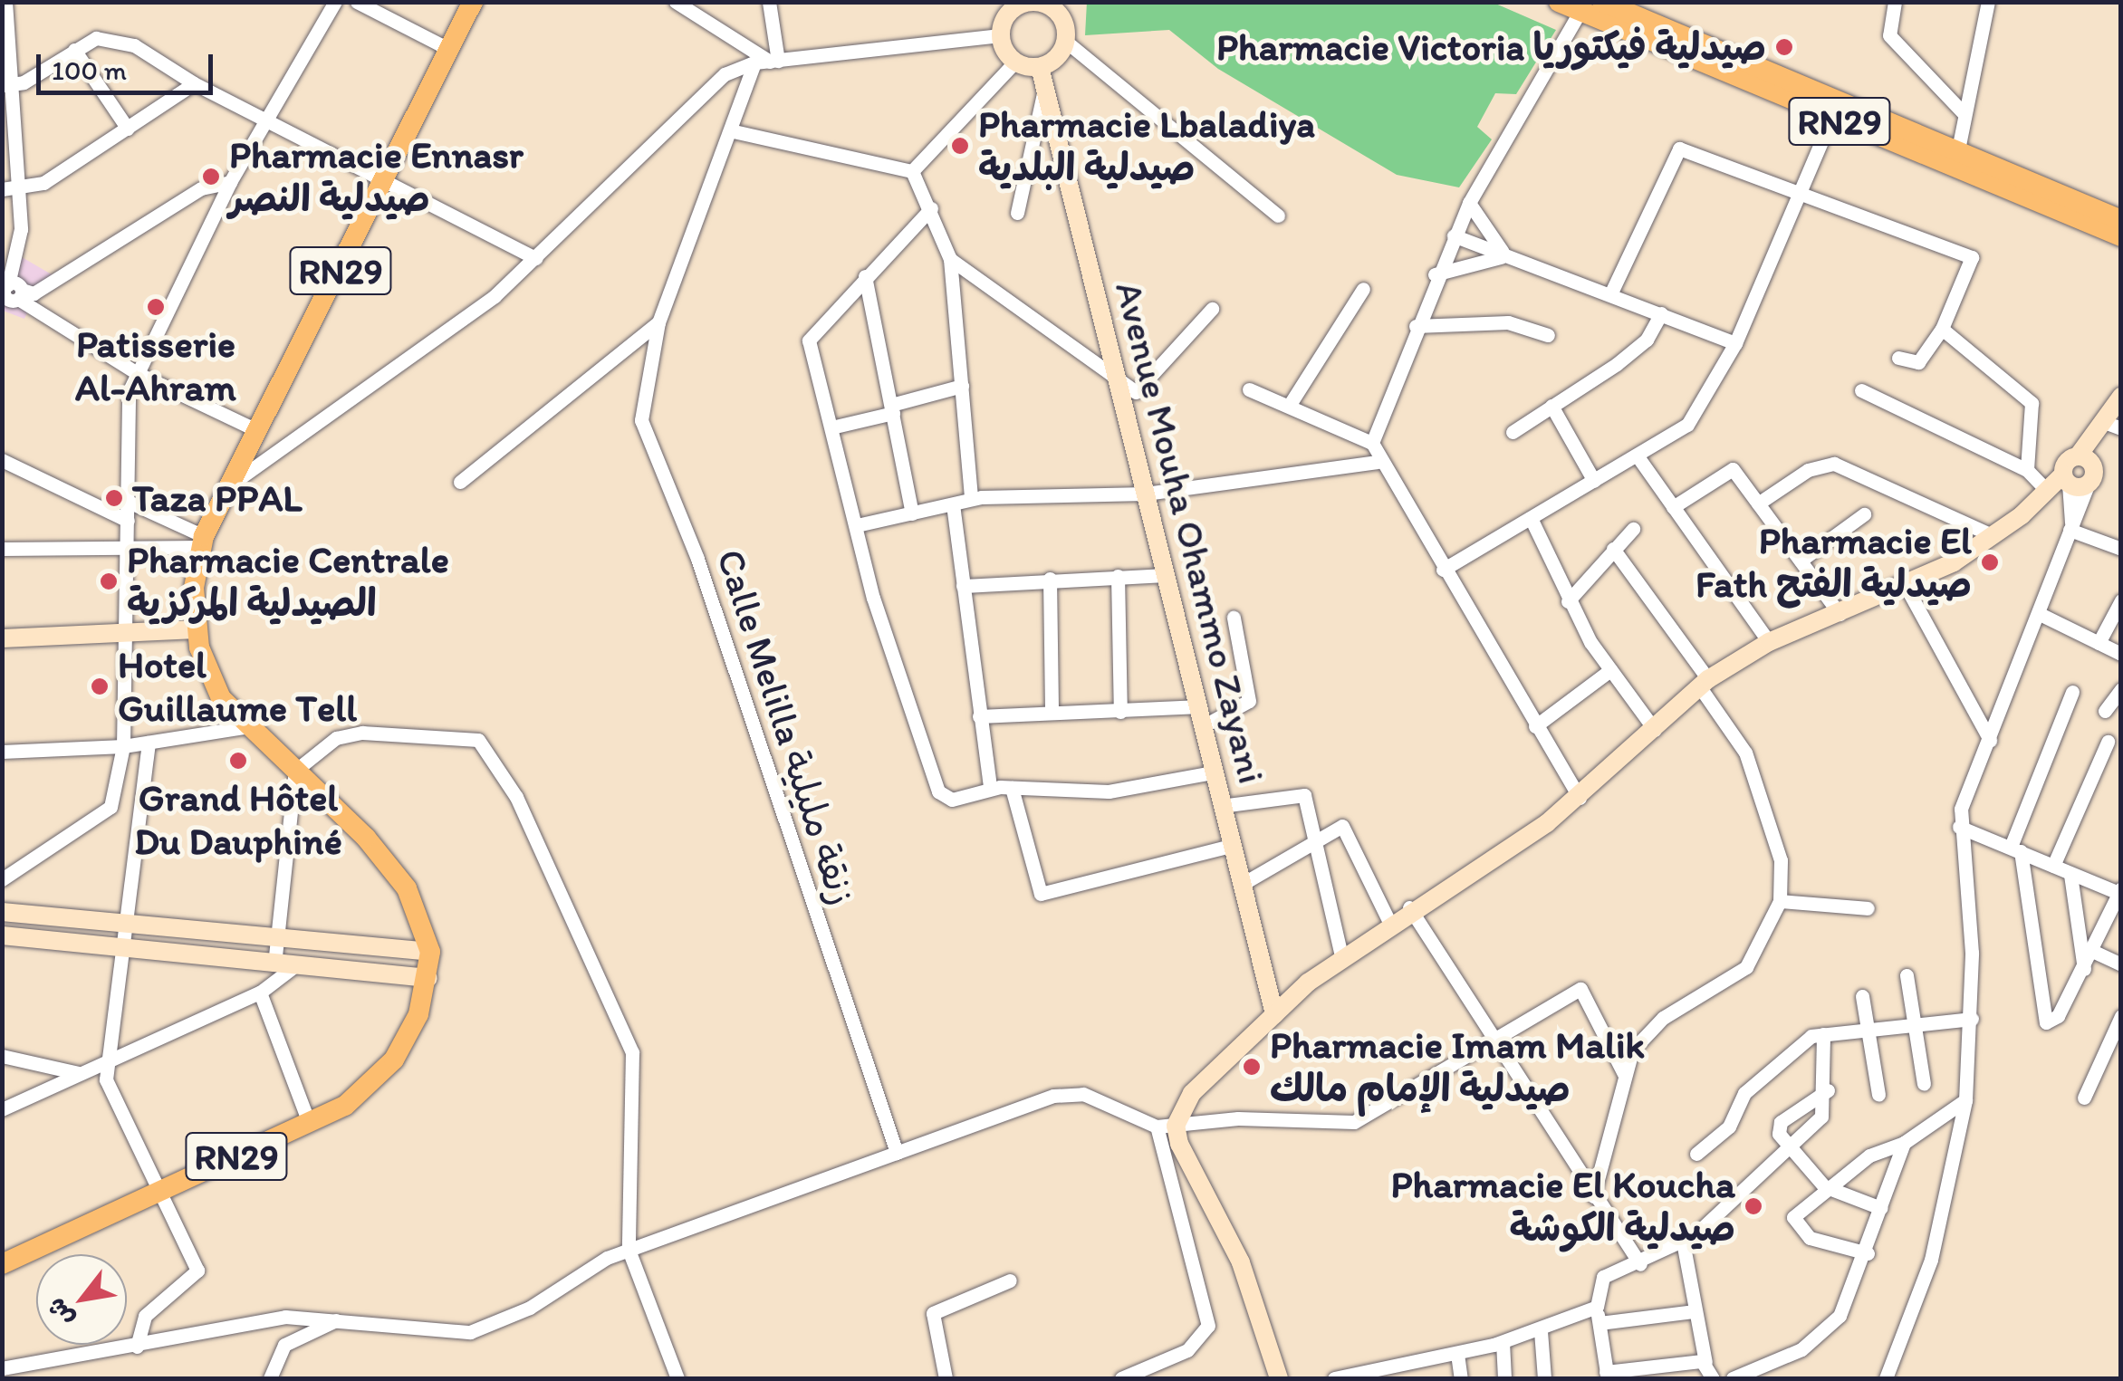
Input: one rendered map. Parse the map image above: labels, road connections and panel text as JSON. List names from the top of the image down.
{
  "streets": {
    "main road": ["RN29"],
    "street": ["Avenue Mouha Ohammo Zayani", "Calle Melilla زنقة مليلية"]
  },
  "places": [
    "Pharmacie Victoria صيدلية فيكتوريا",
    "Pharmacie Lbaladiya صيدلية البلدية",
    "Pharmacie Ennasr صيدلية النصر",
    "Patisserie Al-Ahram",
    "Taza PPAL",
    "Pharmacie El Fath صيدلية الفتح",
    "Pharmacie Centrale الصيدلية المركزية",
    "Hotel Guillaume Tell",
    "Grand Hôtel Du Dauphiné",
    "Pharmacie Imam Malik صيدلية الإمام مالك",
    "Pharmacie El Koucha صيدلية الكوشة"
  ],
  "scale_bar": "100 m",
  "north": "bottom left"
}
